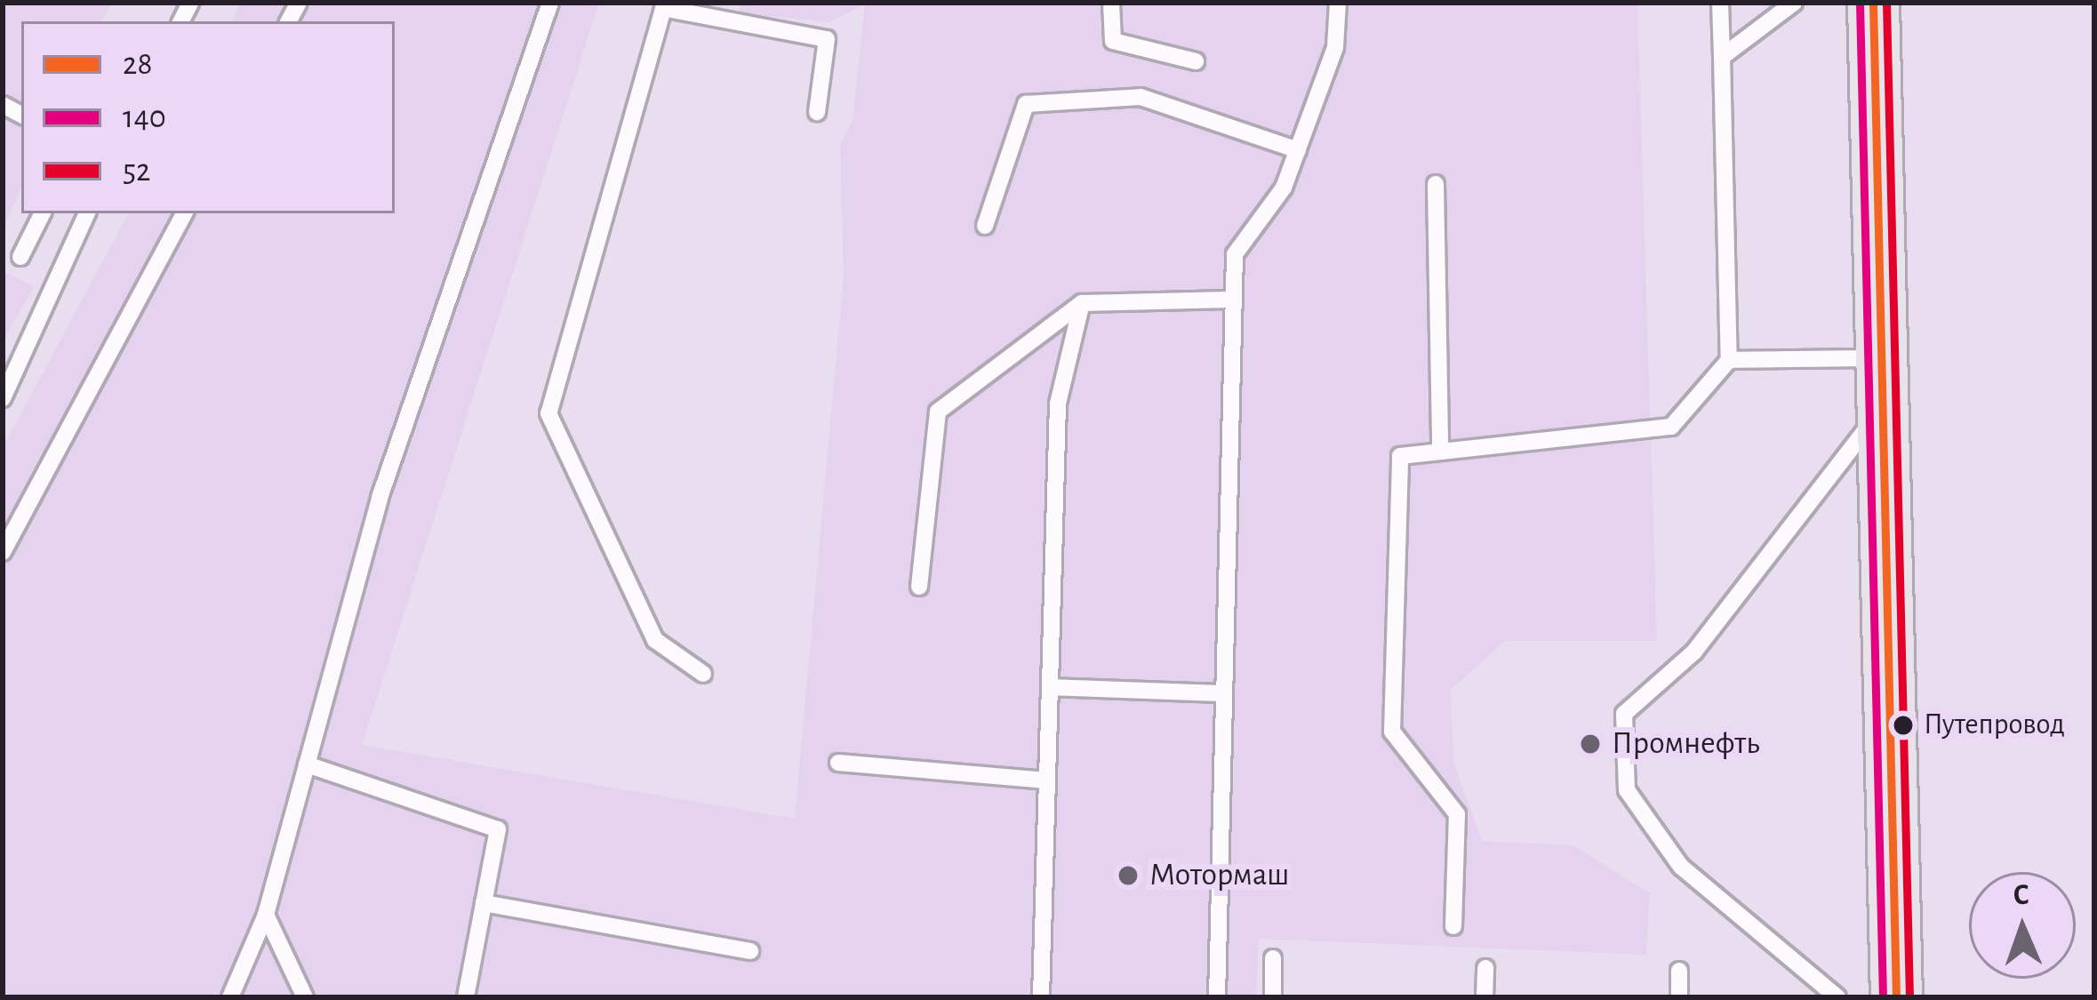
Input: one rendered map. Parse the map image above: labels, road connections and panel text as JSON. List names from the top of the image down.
{
  "places": ["Путепровод", "Промнефть", "Мотормаш"],
  "lines": ["transit line 28", "transit line 140", "transit line 52"],
  "legend": ["28", "140", "52"],
  "north": "top"
}
